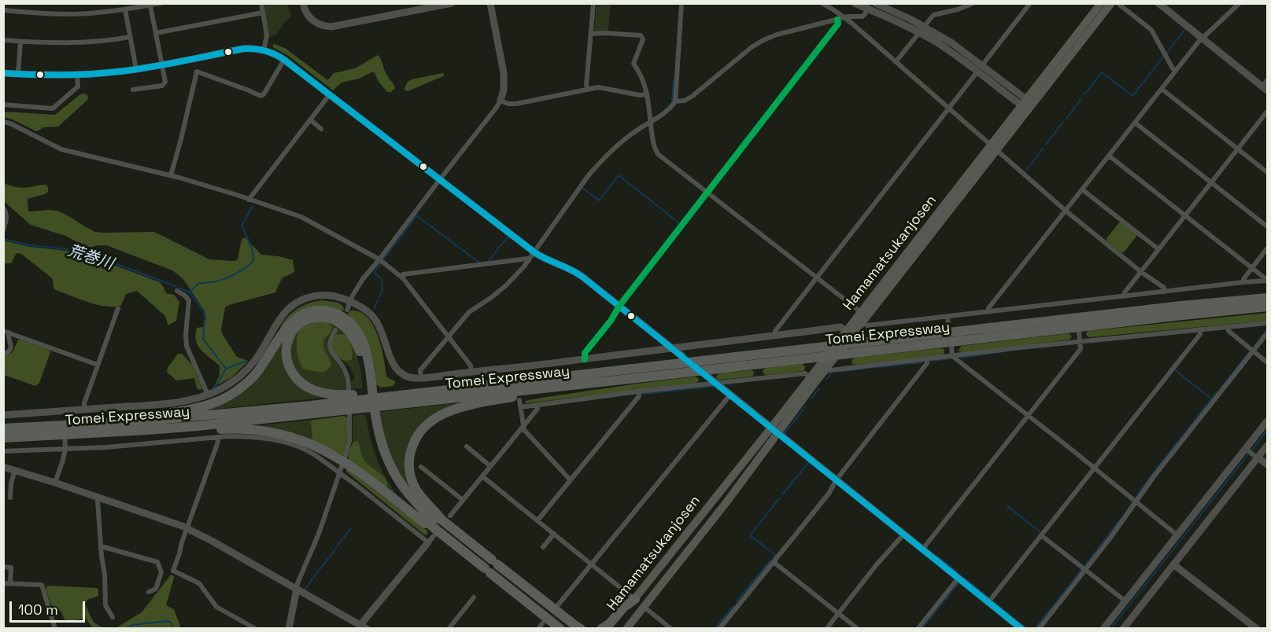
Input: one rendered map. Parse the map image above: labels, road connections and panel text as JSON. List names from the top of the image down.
{
  "streets": {
    "highway": ["Tomei Expressway"],
    "main road": ["Hamamatsukanjosen"]
  },
  "water": ["荒巻川"],
  "scale_bar": "100 m"
}
